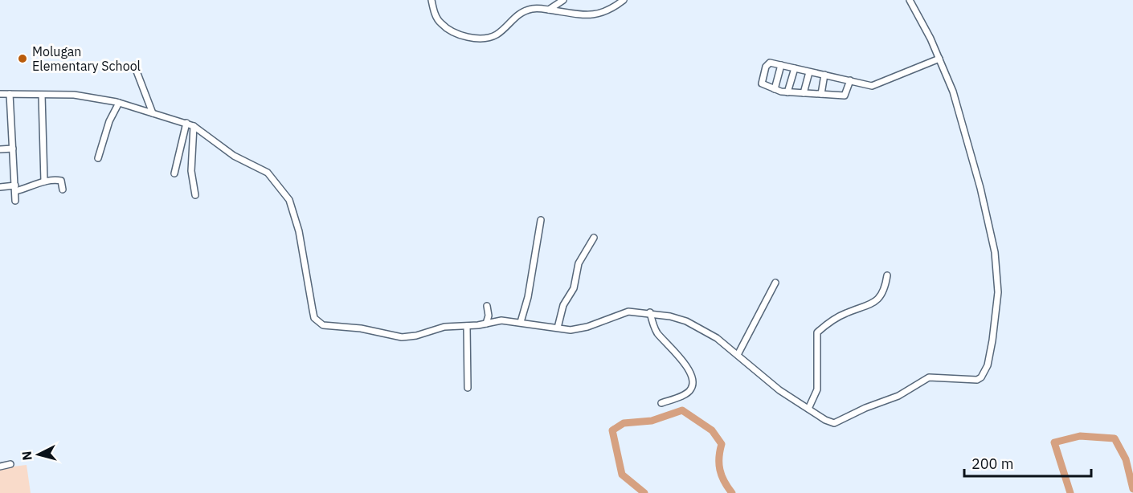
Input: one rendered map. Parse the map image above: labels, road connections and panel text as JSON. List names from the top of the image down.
{
  "places": ["Molugan Elementary School"],
  "scale_bar": "200 m",
  "north": "left"
}
